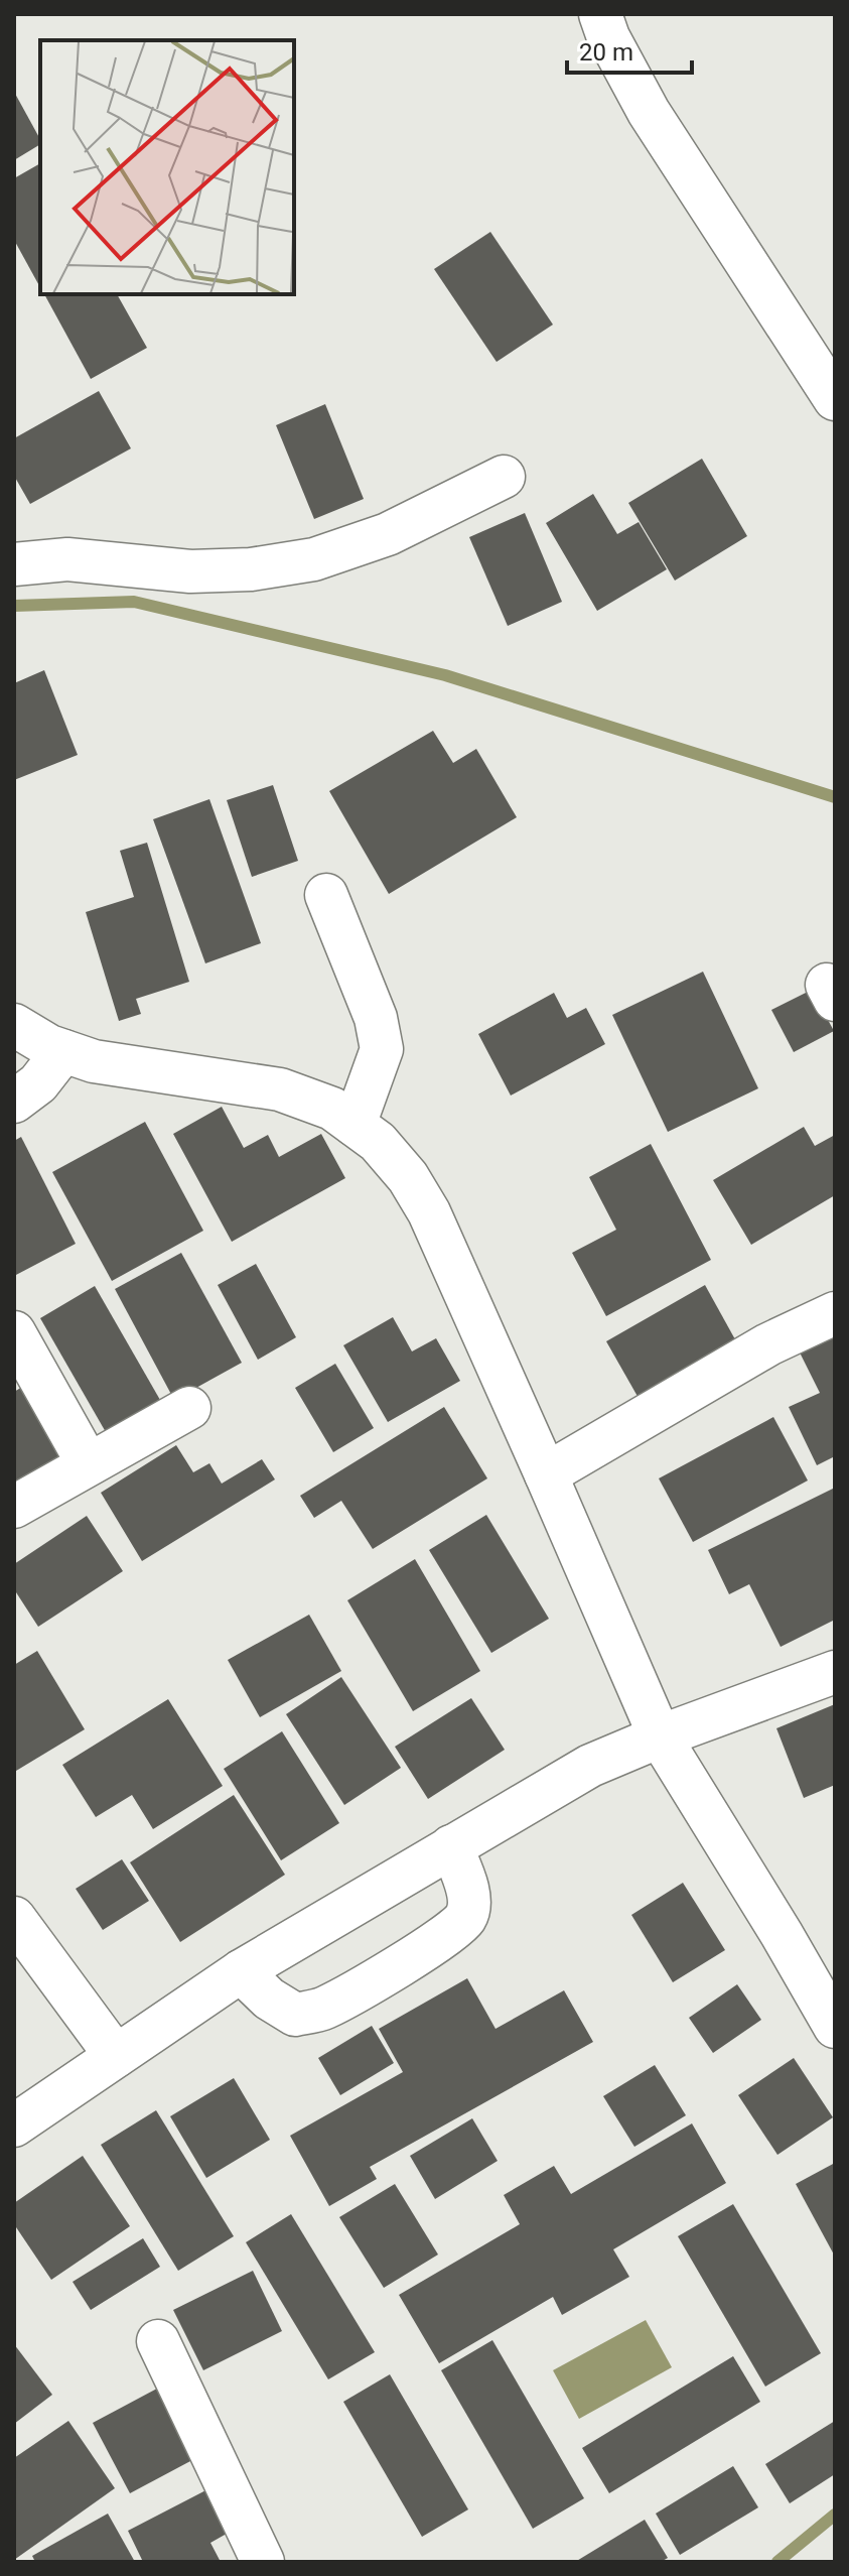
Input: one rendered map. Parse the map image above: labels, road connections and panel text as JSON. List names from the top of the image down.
{
  "scale_bar": "20 m"
}
